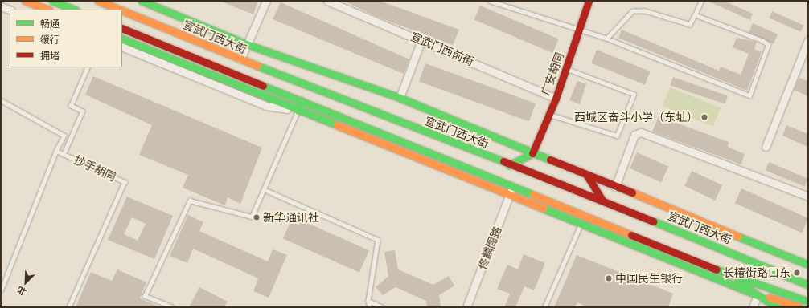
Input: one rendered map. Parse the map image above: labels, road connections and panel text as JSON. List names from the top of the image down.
{
  "streets": {
    "street": [
      "宣武门西大街",
      "宣武门西前街",
      "广安胡同",
      "佟麟阁路"
    ],
    "lane": ["抄手胡同"]
  },
  "crossings": [
    ["宣武门西大街", "广安胡同"],
    ["宣武门西前街", "广安胡同"]
  ],
  "places": [
    "西城区奋斗小学（东址）",
    "新华通讯社",
    "长椿街路口东",
    "中国民生银行"
  ],
  "legend": ["畅通", "缓行", "拥堵"],
  "north": "bottom left"
}
